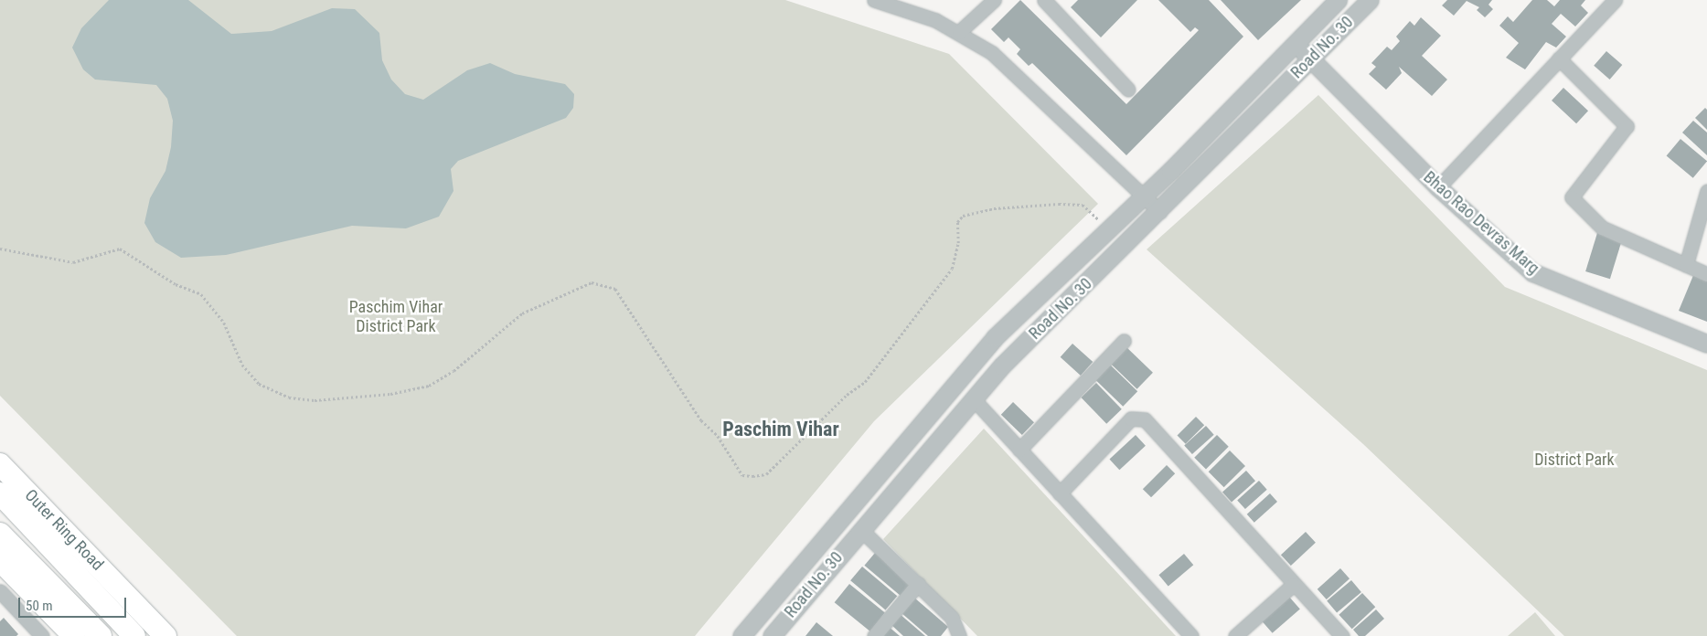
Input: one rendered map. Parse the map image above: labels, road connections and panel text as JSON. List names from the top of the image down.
{
  "streets": {
    "main road": ["Outer Ring Road"],
    "street": ["Road No. 30", "Bhao Rao Devras Marg"]
  },
  "crossings": [
    ["Road No. 30", "Bhao Rao Devras Marg"]
  ],
  "districts": ["Paschim Vihar"],
  "parks": ["Paschim Vihar District Park", "District Park"],
  "scale_bar": "50 m"
}
